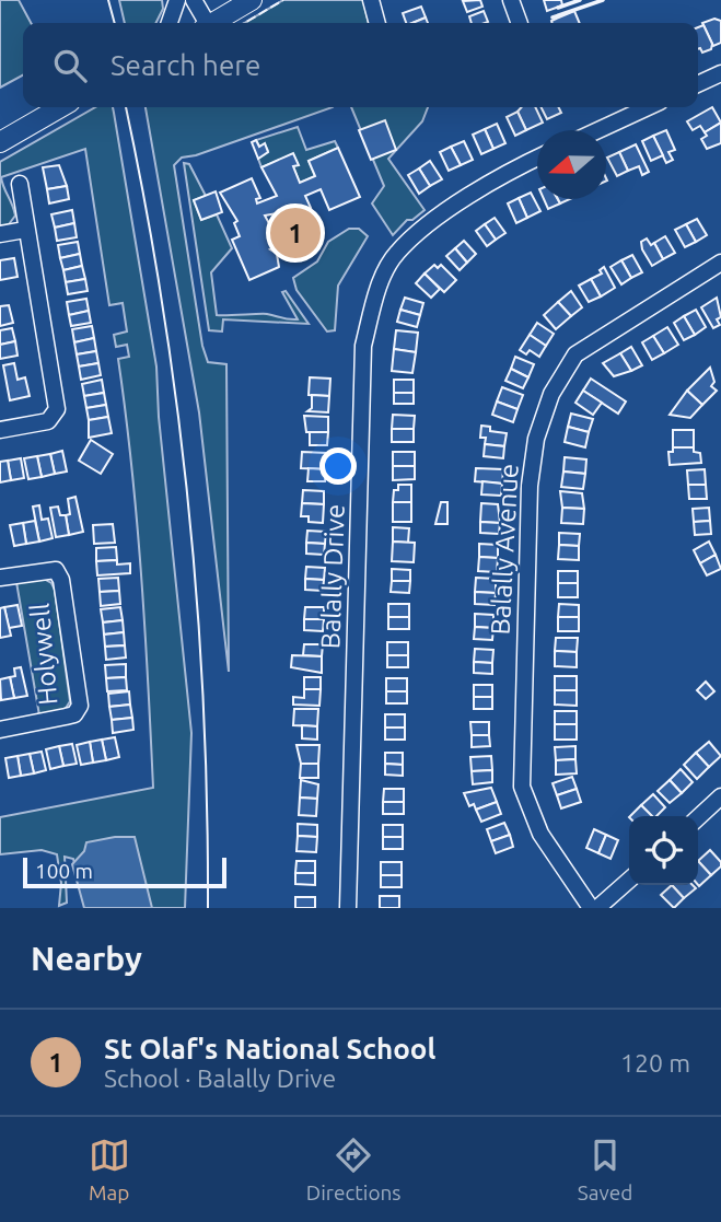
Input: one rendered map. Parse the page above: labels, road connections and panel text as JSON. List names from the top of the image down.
{
  "streets": {
    "street": ["Balally Avenue", "Balally Drive", "Holywell"]
  },
  "scale_bar": "100 m",
  "north": "left",
  "page": {
    "search": "Search here",
    "pins": "1",
    "scale": "100 m",
    "heading": "Nearby",
    "list": [
      {
        "mark": "1",
        "name": "St Olaf's National School",
        "note": "School · Balally Drive",
        "value": "120 m"
      }
    ],
    "nav": ["Map", "Directions", "Saved"]
  }
}
